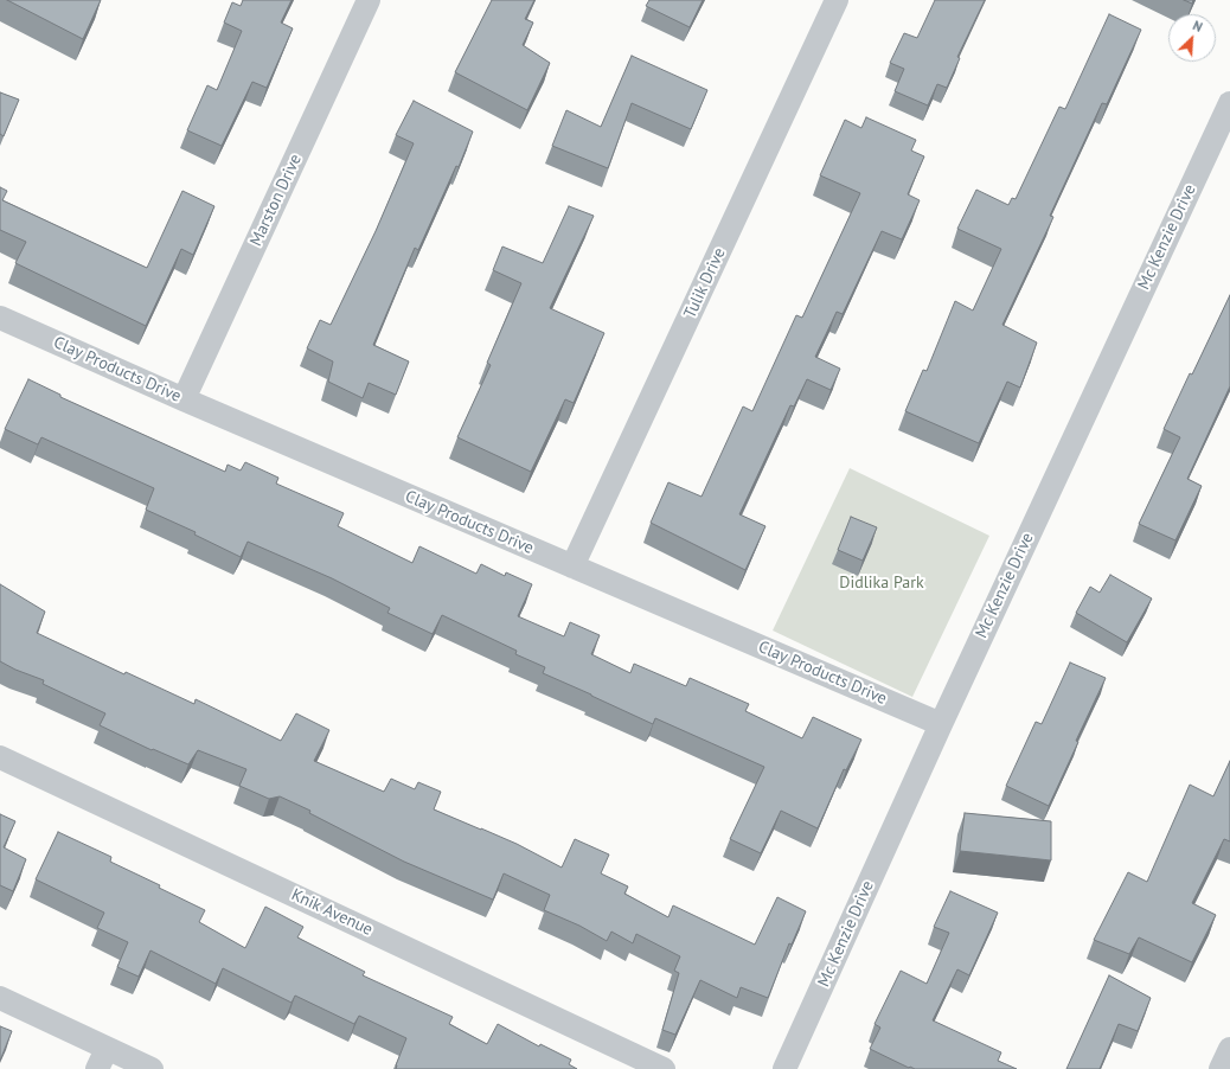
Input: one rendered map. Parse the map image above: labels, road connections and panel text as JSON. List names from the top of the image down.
{
  "streets": {
    "street": [
      "Marston Drive",
      "Mc Kenzie Drive",
      "Tulik Drive",
      "Clay Products Drive",
      "Knik Avenue"
    ]
  },
  "crossings": [
    ["Marston Drive", "Clay Products Drive"],
    ["Mc Kenzie Drive", "Clay Products Drive"],
    ["Tulik Drive", "Clay Products Drive"]
  ],
  "parks": ["Didlika Park"],
  "north": "top right"
}
